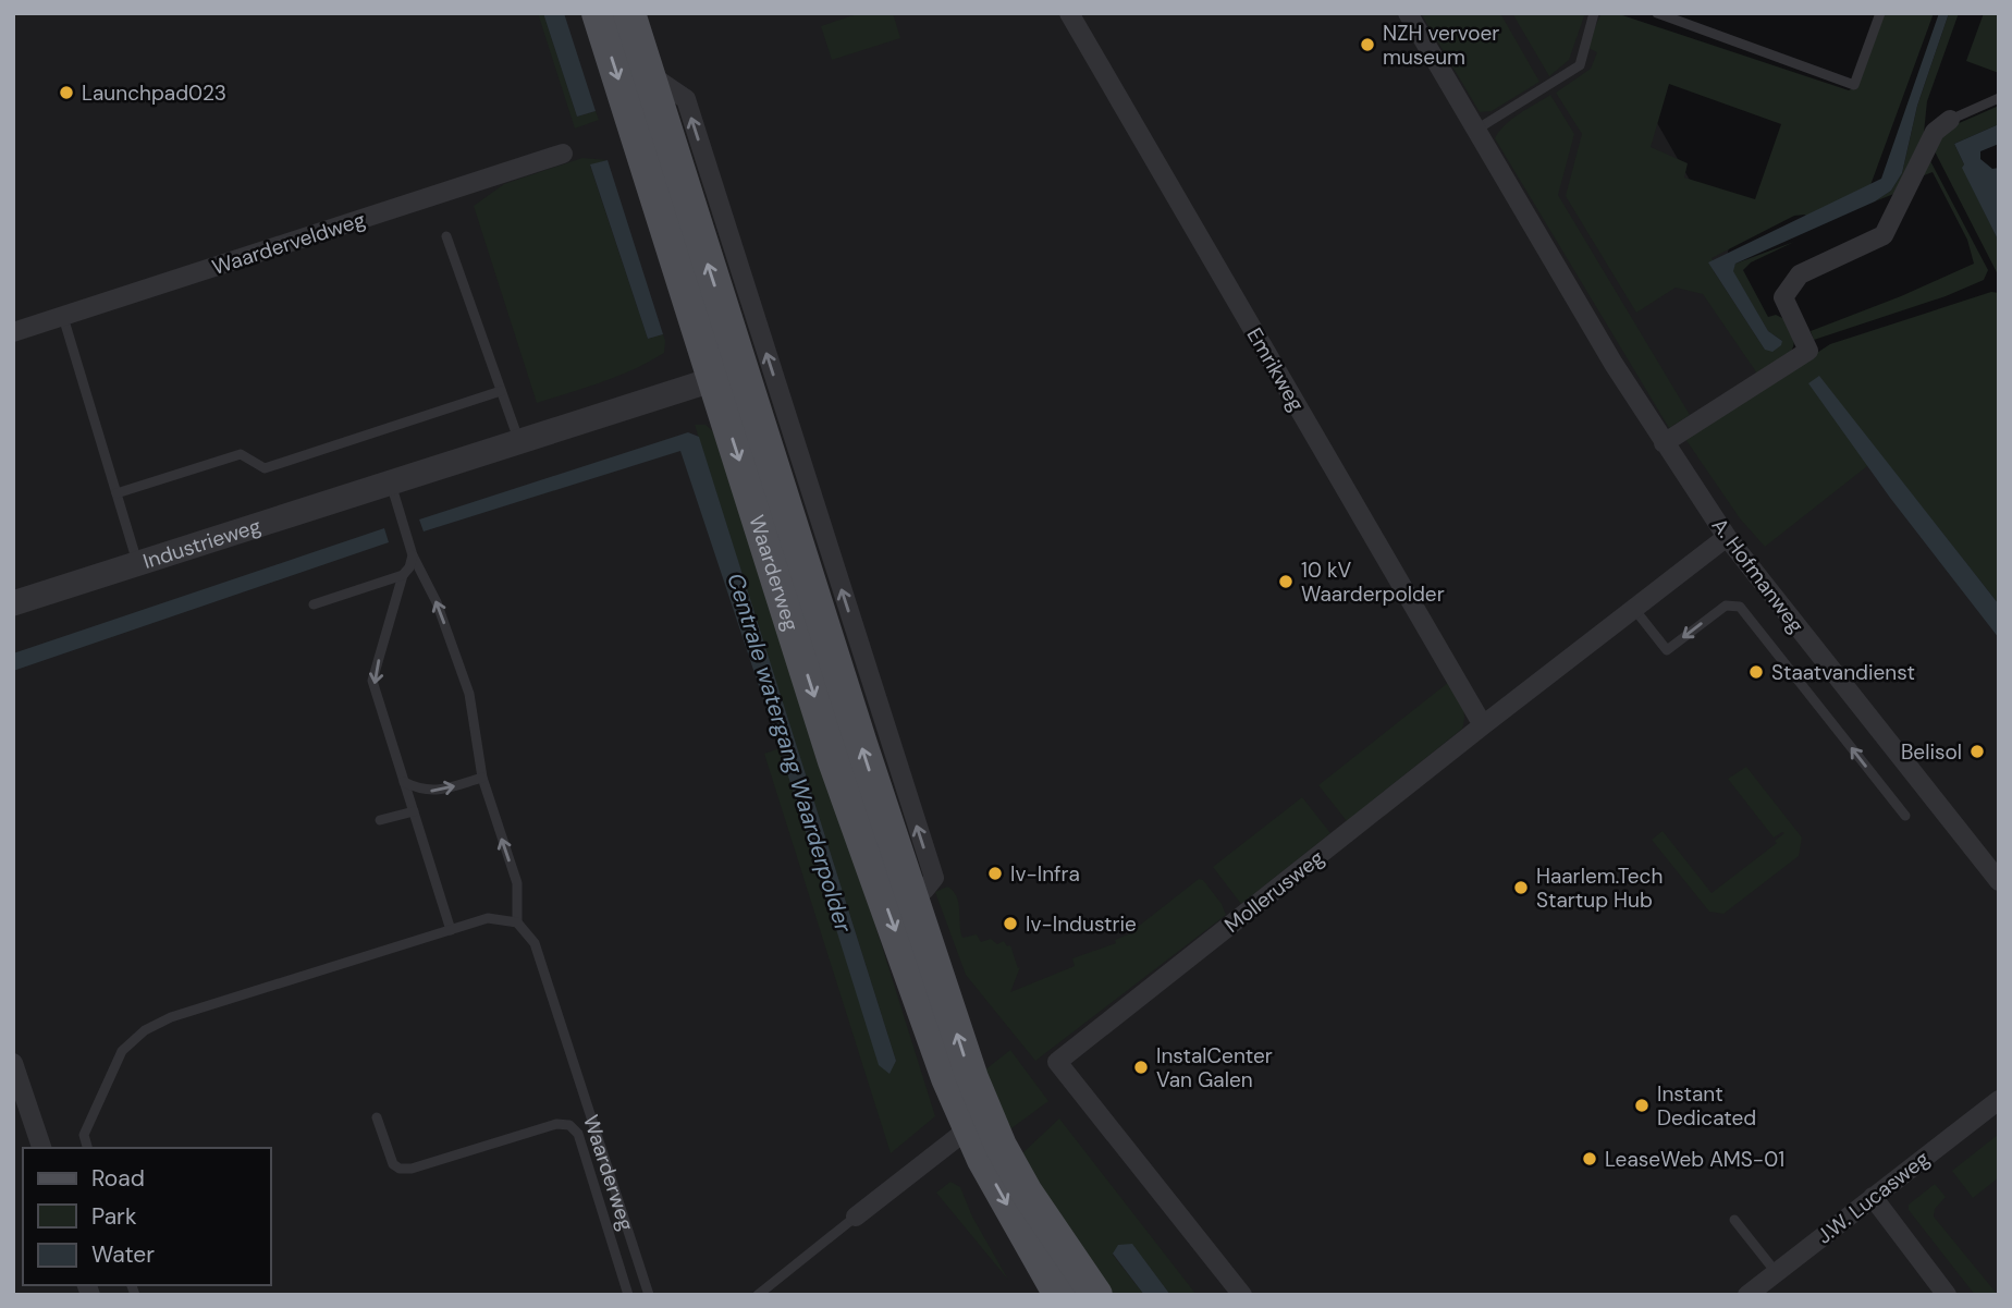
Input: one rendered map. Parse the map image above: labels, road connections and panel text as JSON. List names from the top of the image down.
{
  "streets": {
    "main road": ["Waarderweg"],
    "street": [
      "Waarderveldweg",
      "Emrikweg",
      "Industrieweg",
      "A. Hofmanweg",
      "Mollerusweg",
      "J.W. Lucasweg"
    ]
  },
  "crossings": [
    ["Emrikweg", "Mollerusweg"],
    ["Industrieweg", "Waarderweg"],
    ["A. Hofmanweg", "Mollerusweg"]
  ],
  "water": ["Centrale watergang Waarderpolder"],
  "places": [
    "NZH vervoer museum",
    "Launchpad023",
    "10 kV Waarderpolder",
    "Staatvandienst",
    "Belisol",
    "Iv-Infra",
    "Haarlem.Tech Startup Hub",
    "Iv-Industrie",
    "InstalCenter Van Galen",
    "Instant Dedicated",
    "LeaseWeb AMS-01"
  ],
  "legend": ["Road", "Park", "Water"]
}
